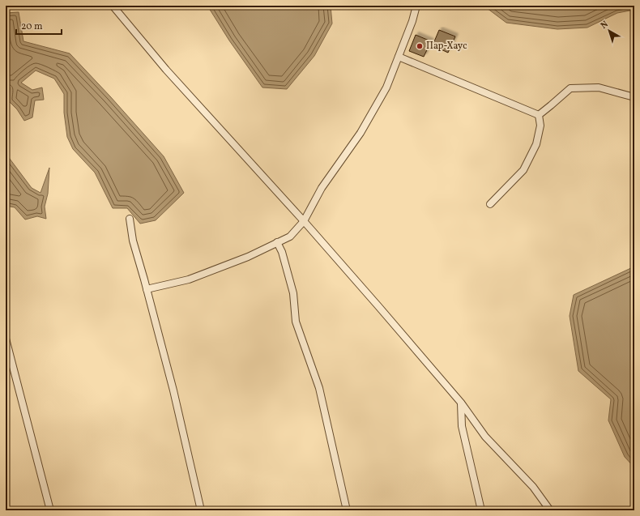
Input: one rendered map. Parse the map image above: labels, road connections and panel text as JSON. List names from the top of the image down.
{
  "places": ["Пар-Хаус"],
  "scale_bar": "20 m",
  "north": "top left"
}
